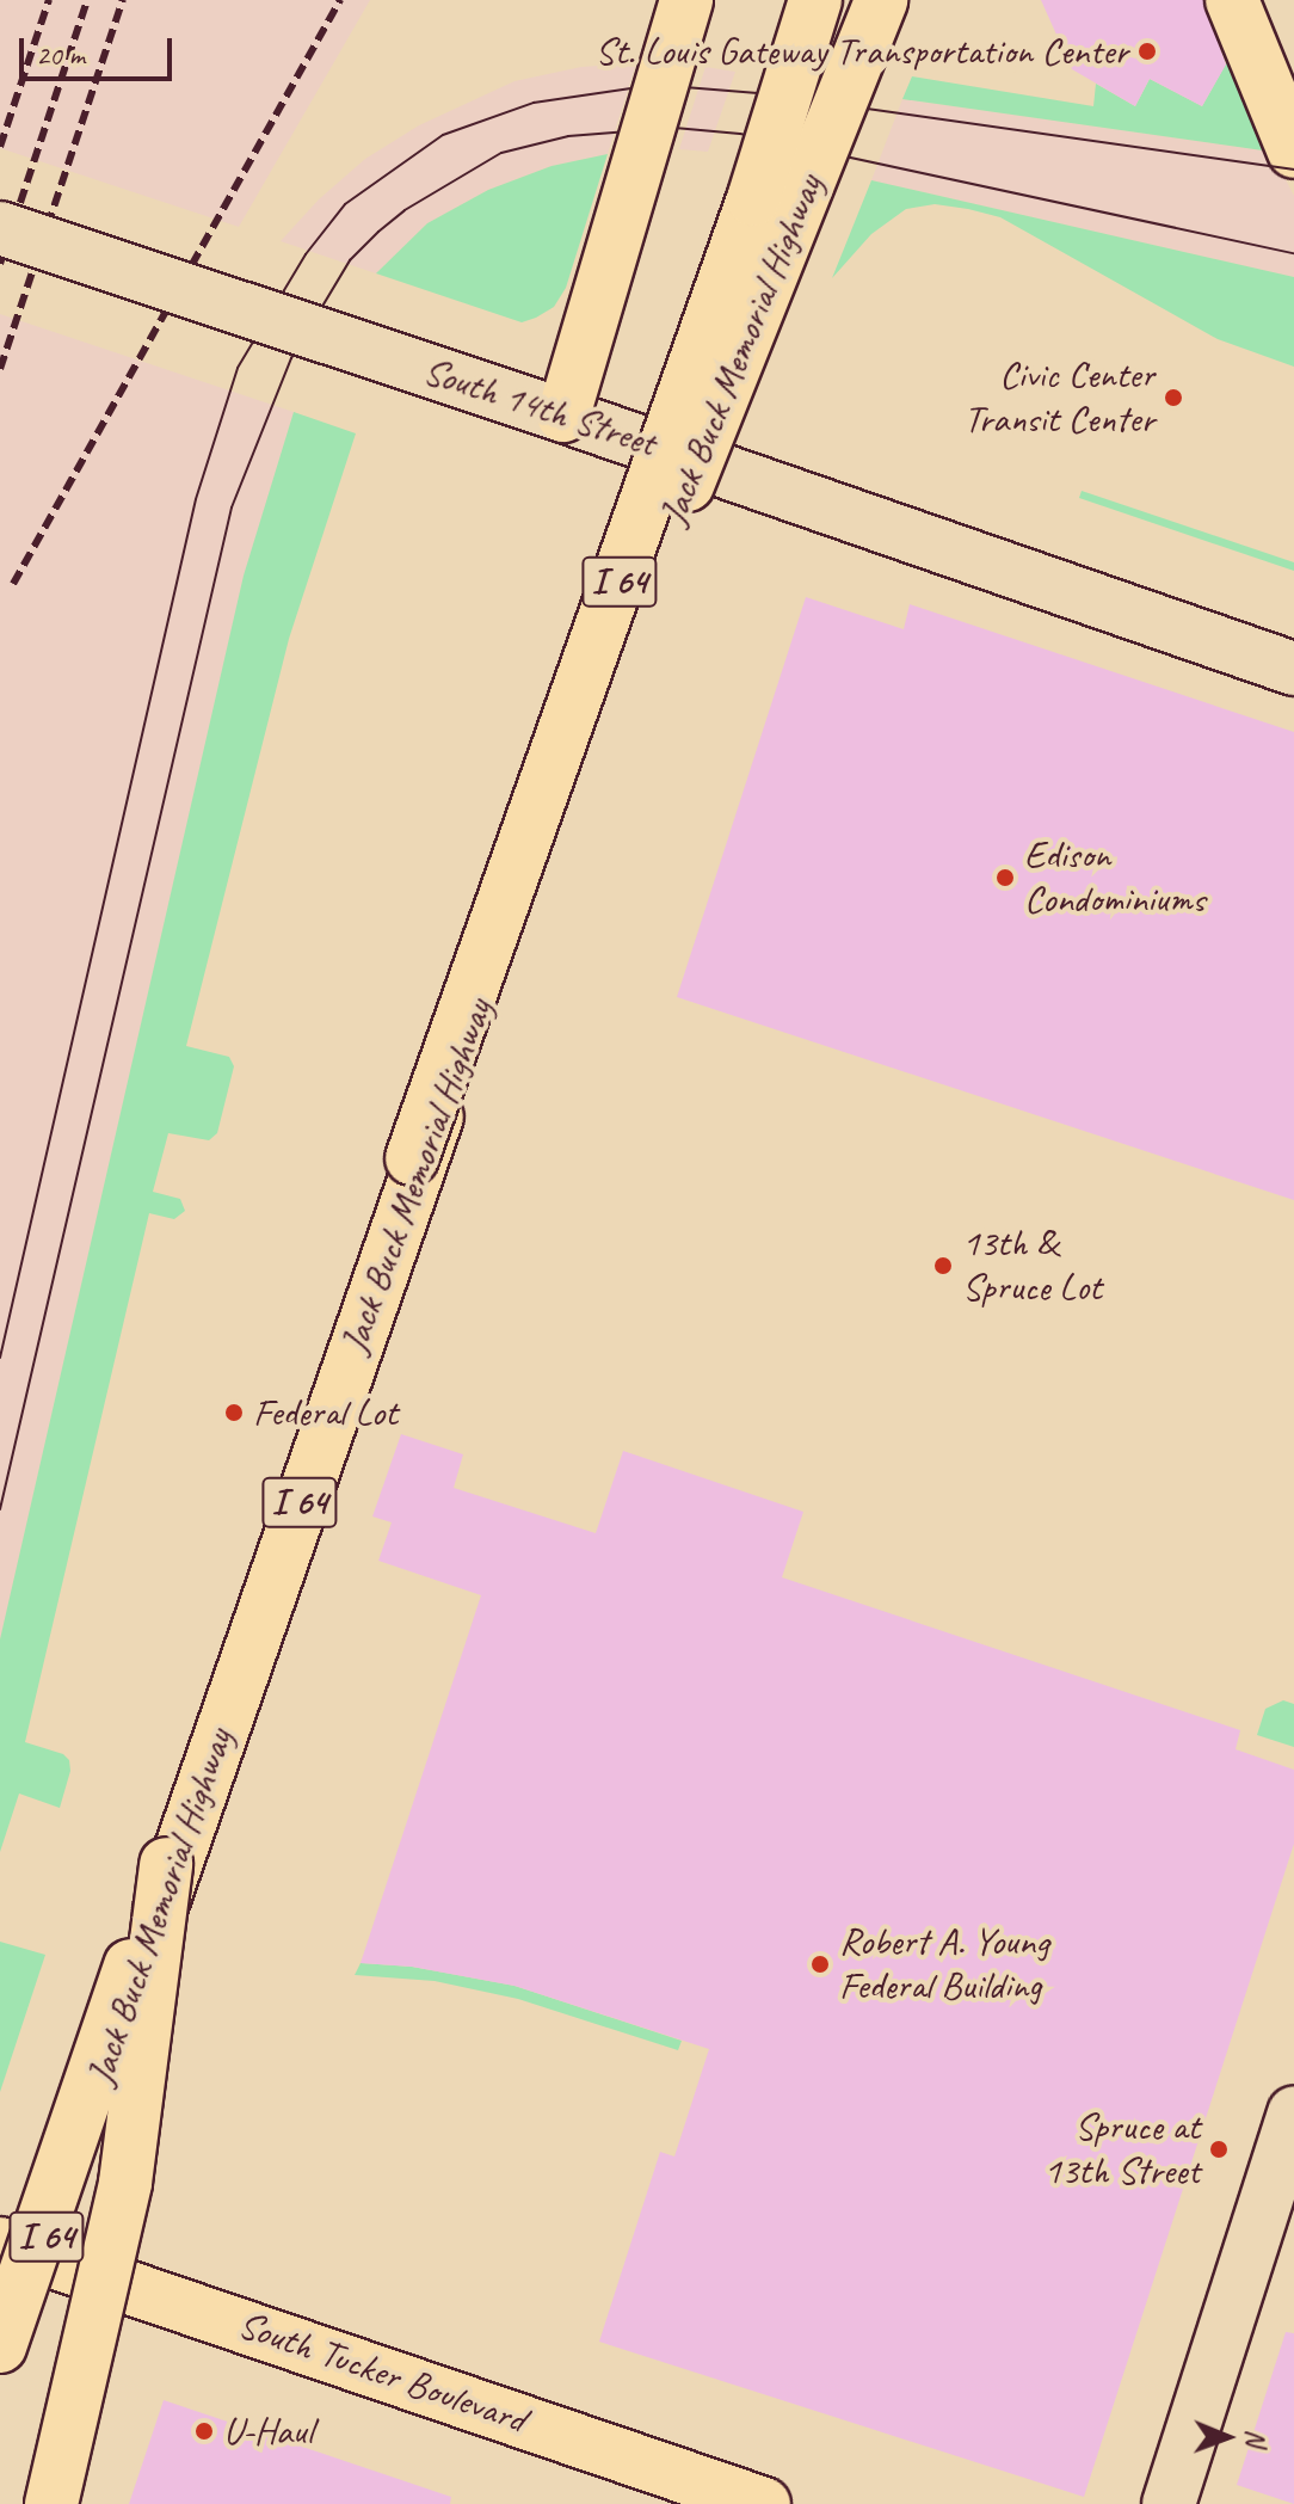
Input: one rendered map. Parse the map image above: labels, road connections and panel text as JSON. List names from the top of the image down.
{
  "streets": {
    "main road": [
      "Jack Buck Memorial Highway",
      "South 14th Street",
      "I 64",
      "South Tucker Boulevard"
    ]
  },
  "places": [
    "St. Louis Gateway Transportation Center",
    "Civic Center Transit Center",
    "Edison Condominiums",
    "13th & Spruce Lot",
    "Federal Lot",
    "Robert A. Young Federal Building",
    "Spruce at 13th Street",
    "U-Haul"
  ],
  "scale_bar": "20 m",
  "north": "right"
}
